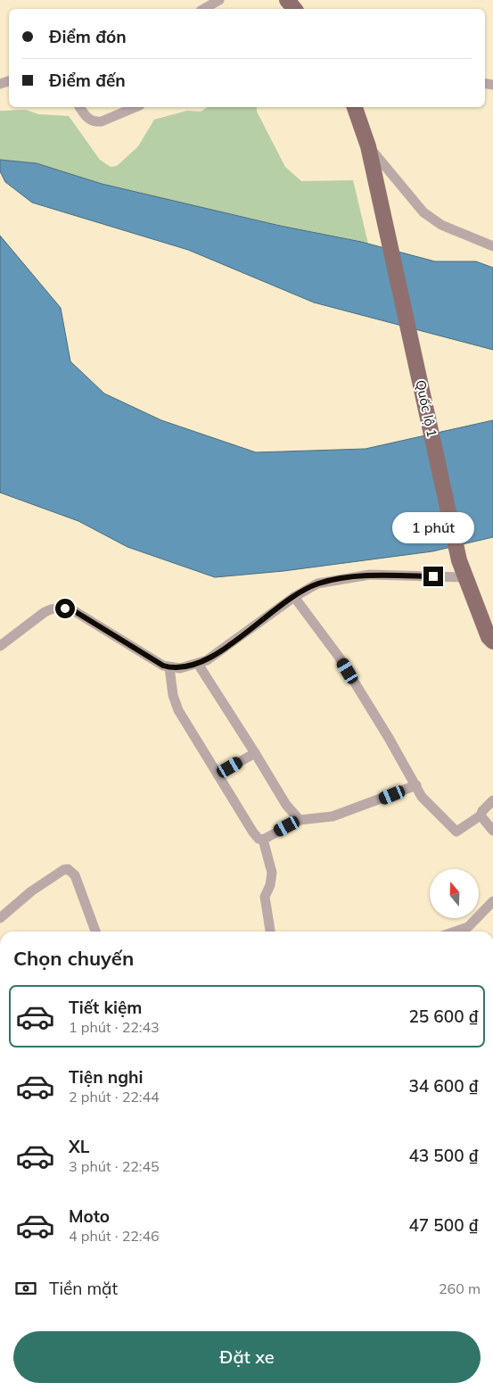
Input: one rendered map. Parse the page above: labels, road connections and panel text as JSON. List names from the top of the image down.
{
  "streets": {
    "main road": ["Quốc lộ 1"]
  },
  "north": "top",
  "page": {
    "banner": ["Điểm đón", "Điểm đến"],
    "bubble": "1 phút",
    "heading": "Chọn chuyến",
    "list": [
      {
        "name": "Tiết kiệm",
        "note": "1 phút · 22:43",
        "value": "25 600 ₫"
      },
      {
        "name": "Tiện nghi",
        "note": "2 phút · 22:44",
        "value": "34 600 ₫"
      },
      {
        "name": "XL",
        "note": "3 phút · 22:45",
        "value": "43 500 ₫"
      },
      {
        "name": "Moto",
        "note": "4 phút · 22:46",
        "value": "47 500 ₫"
      }
    ],
    "pay": ["Tiền mặt", "260 m"],
    "buttons": "Đặt xe"
  }
}
